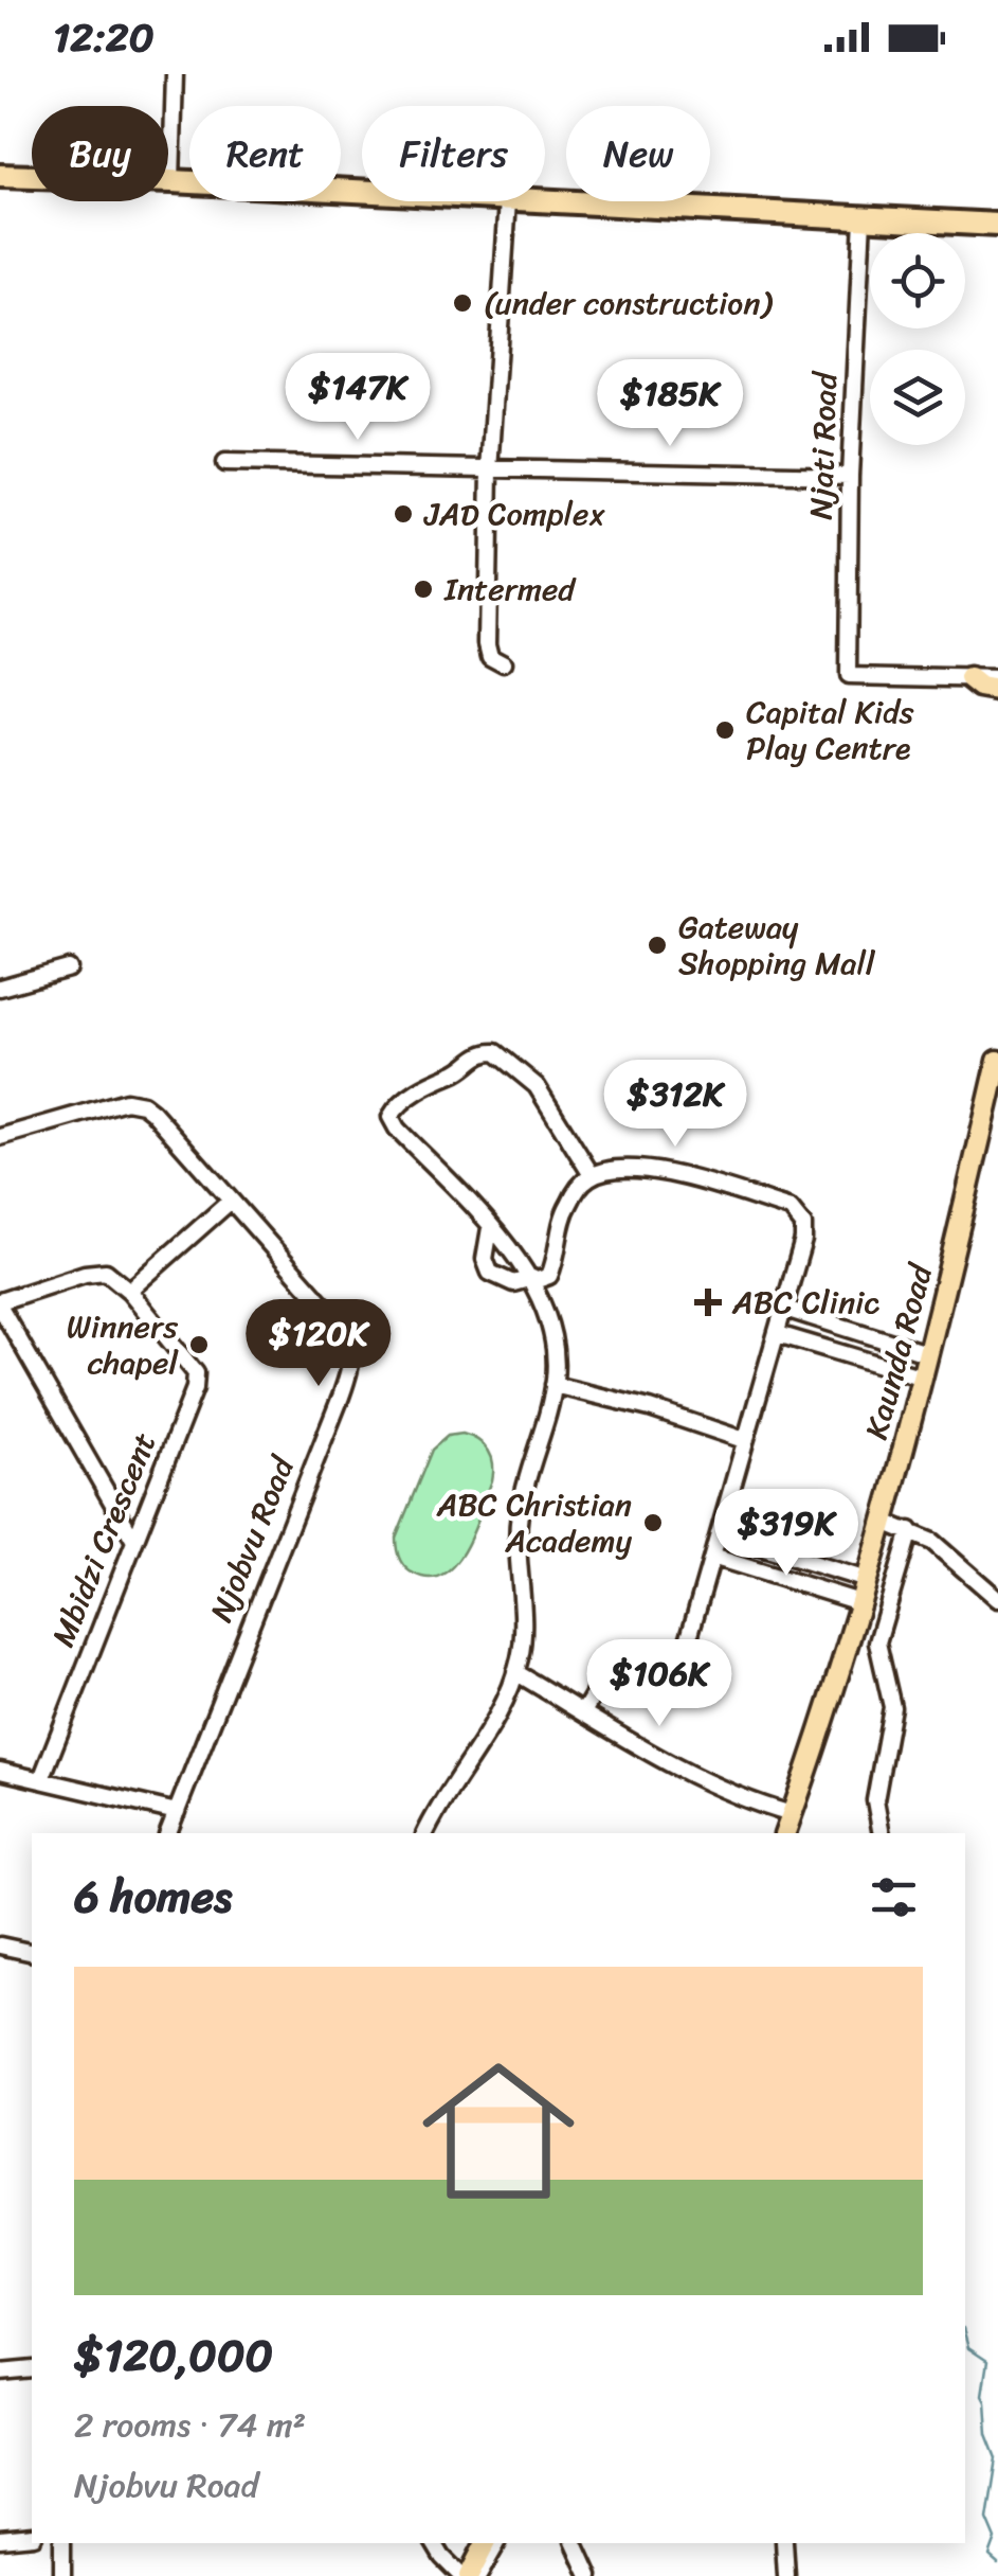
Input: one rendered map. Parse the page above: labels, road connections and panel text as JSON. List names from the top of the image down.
{
  "streets": {
    "main road": ["Kaunda Road"],
    "street": ["Njati Road", "Mbidzi Crescent", "Njobvu Road"]
  },
  "places": {
    "other": [
      "(under construction)",
      "JAD Complex",
      "Intermed",
      "Capital Kids Play Centre",
      "Gateway Shopping Mall",
      "Winners chapel",
      "ABC Christian Academy"
    ],
    "health": ["ABC Clinic"]
  },
  "page": {
    "status": "12:20",
    "chip": [
      "Buy",
      "Rent",
      "Filters",
      "New"
    ],
    "price": [
      "$147K",
      "$185K",
      "$312K",
      "$120K",
      "$319K",
      "$106K"
    ],
    "heading": "6 homes",
    "list": [
      {
        "name": "$120,000",
        "note": "2 rooms · 74 m² · Njobvu Road"
      }
    ]
  }
}
